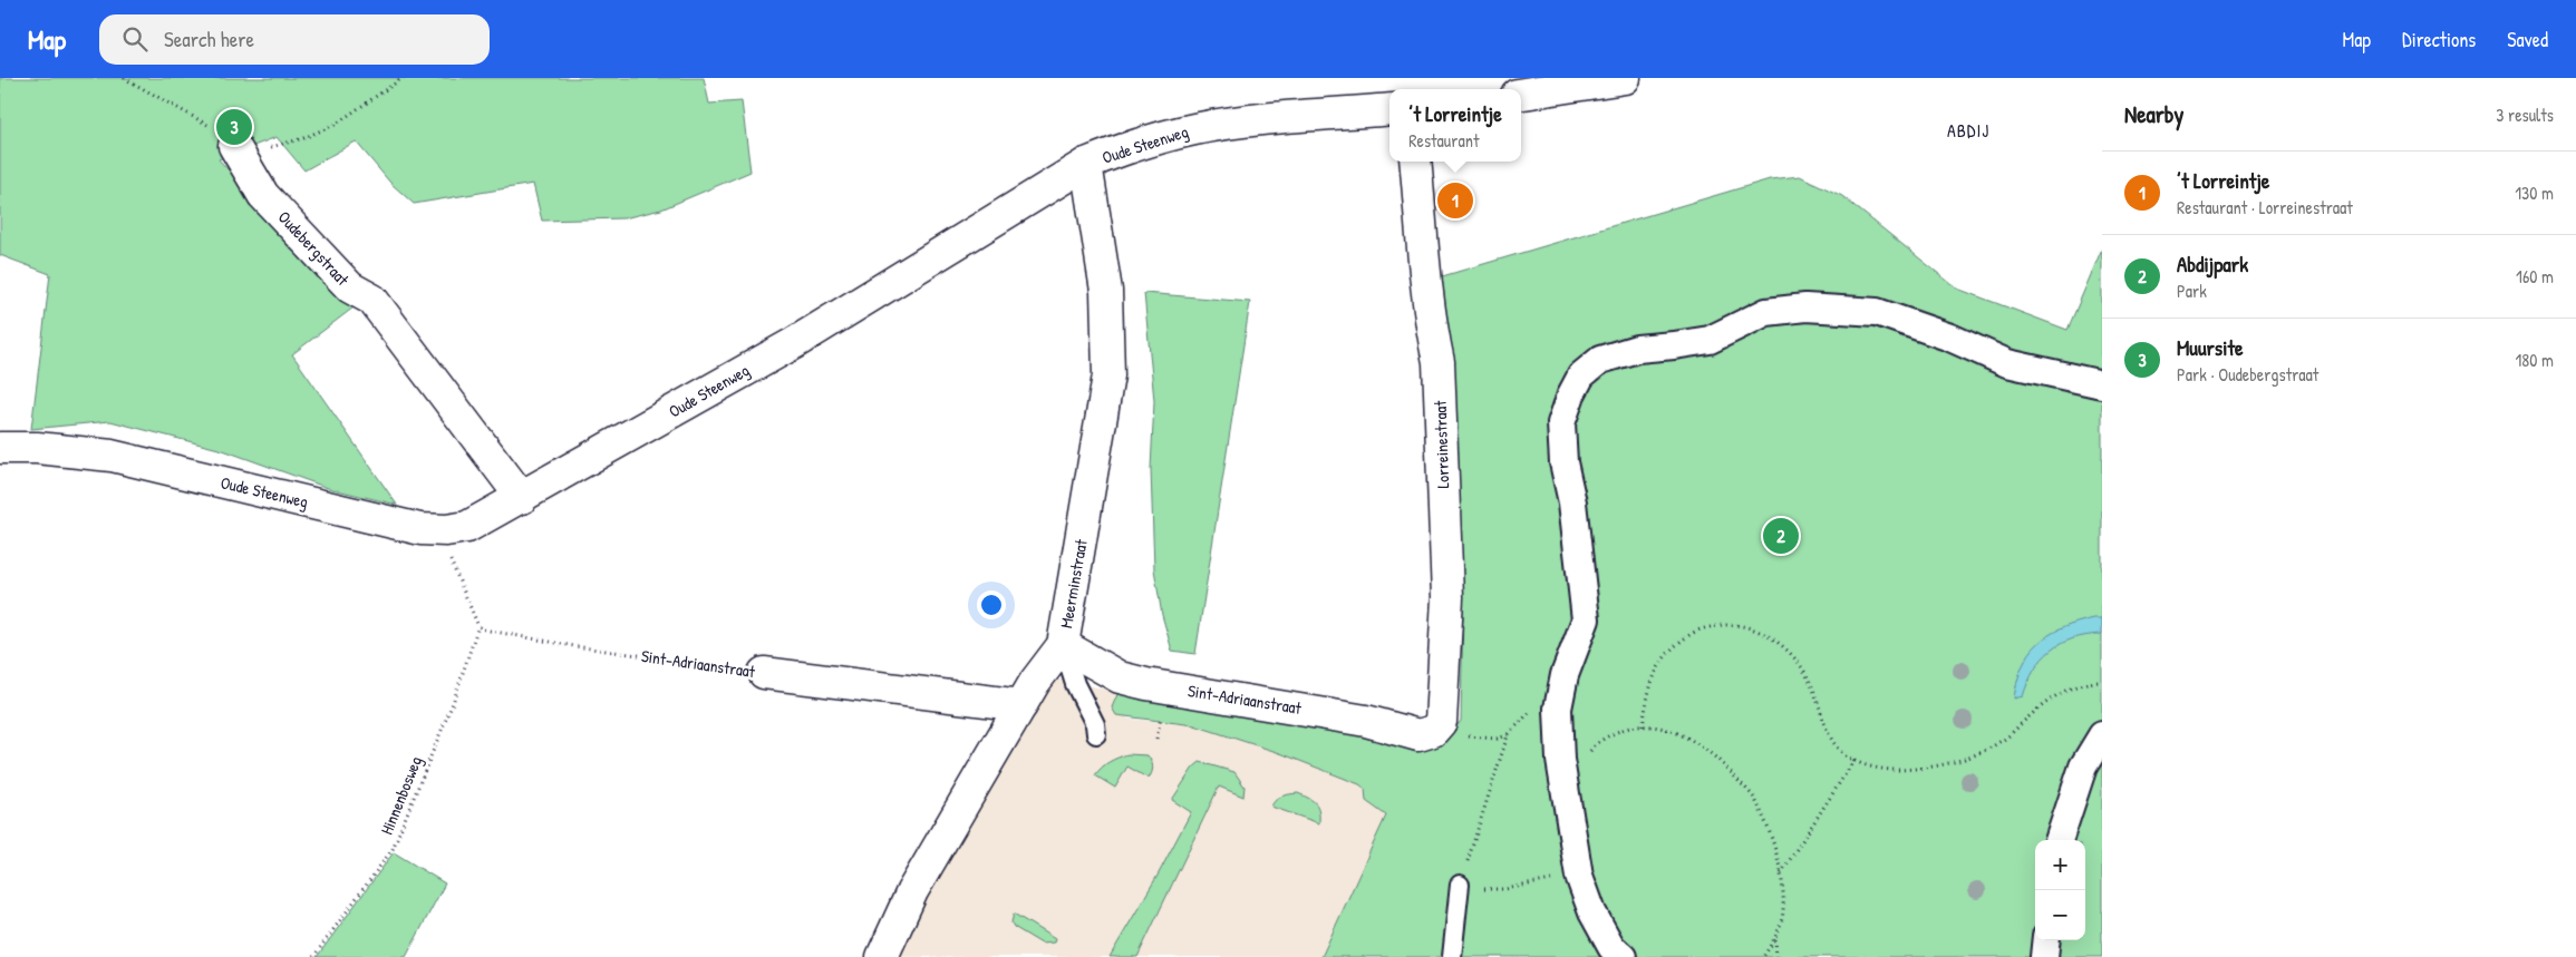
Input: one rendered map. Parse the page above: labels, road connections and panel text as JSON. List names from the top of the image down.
{
  "streets": {
    "street": [
      "Oude Steenweg",
      "Oudebergstraat",
      "Lorreinestraat",
      "Meerminstraat",
      "Sint-Adriaanstraat"
    ],
    "path": ["Hinnenbosweg"]
  },
  "crossings": [
    ["Oude Steenweg", "Oudebergstraat"],
    ["Oude Steenweg", "Meerminstraat"],
    ["Lorreinestraat", "Sint-Adriaanstraat"],
    ["Meerminstraat", "Sint-Adriaanstraat"],
    ["Sint-Adriaanstraat", "Hinnenbosweg"]
  ],
  "districts": ["ABDIJ"],
  "page": {
    "header": "Map",
    "search": "Search here",
    "nav": ["Map", "Directions", "Saved"],
    "heading": ["Nearby", "3 results"],
    "popup": ["’t Lorreintje", "Restaurant"],
    "pins": ["3", "1", "2"],
    "list": [
      {
        "mark": "1",
        "name": "’t Lorreintje",
        "note": "Restaurant · Lorreinestraat",
        "value": "130 m"
      },
      {
        "mark": "2",
        "name": "Abdijpark",
        "note": "Park",
        "value": "160 m"
      },
      {
        "mark": "3",
        "name": "Muursite",
        "note": "Park · Oudebergstraat",
        "value": "180 m"
      }
    ],
    "map_buttons": ["+", "−"]
  }
}
